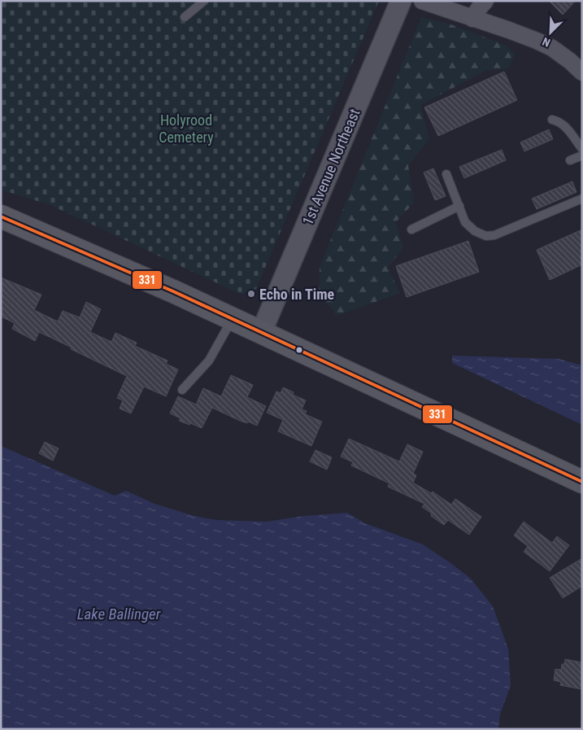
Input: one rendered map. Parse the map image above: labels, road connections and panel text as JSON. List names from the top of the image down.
{
  "streets": {
    "street": ["1st Avenue Northeast"]
  },
  "water": ["Lake Ballinger"],
  "parks": ["Holyrood Cemetery"],
  "places": ["Echo in Time"],
  "lines": ["transit line 331"],
  "north": "bottom left"
}
